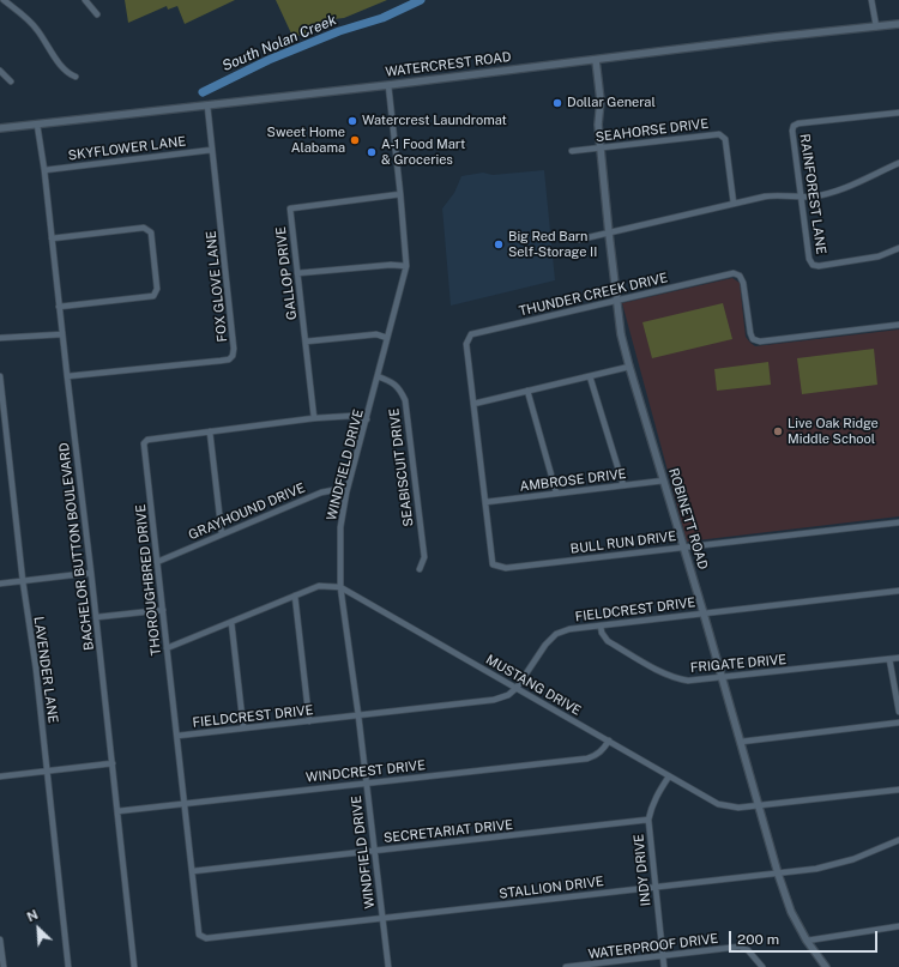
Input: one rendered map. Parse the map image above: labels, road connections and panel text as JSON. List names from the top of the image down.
{
  "streets": {
    "street": [
      "WATERCREST ROAD",
      "SEAHORSE DRIVE",
      "SKYFLOWER LANE",
      "RAINFOREST LANE",
      "GALLOP DRIVE",
      "FOX GLOVE LANE",
      "THUNDER CREEK DRIVE",
      "WINDFIELD DRIVE",
      "SEABISCUIT DRIVE",
      "AMBROSE DRIVE",
      "GRAYHOUND DRIVE",
      "ROBINETT ROAD",
      "BULL RUN DRIVE",
      "BACHELOR BUTTON BOULEVARD",
      "THOROUGHBRED DRIVE",
      "FIELDCREST DRIVE",
      "FRIGATE DRIVE",
      "LAVENDER LANE",
      "MUSTANG DRIVE",
      "WINDCREST DRIVE",
      "SECRETARIAT DRIVE",
      "INDY DRIVE",
      "STALLION DRIVE",
      "WATERPROOF DRIVE"
    ]
  },
  "crossings": [
    ["WATERCREST ROAD", "FOX GLOVE LANE"],
    ["WATERCREST ROAD", "WINDFIELD DRIVE"],
    ["WATERCREST ROAD", "ROBINETT ROAD"],
    ["WATERCREST ROAD", "BACHELOR BUTTON BOULEVARD"],
    ["SEAHORSE DRIVE", "ROBINETT ROAD"],
    ["SKYFLOWER LANE", "FOX GLOVE LANE"],
    ["SKYFLOWER LANE", "BACHELOR BUTTON BOULEVARD"],
    ["GALLOP DRIVE", "WINDFIELD DRIVE"],
    ["GALLOP DRIVE", "THOROUGHBRED DRIVE"],
    ["FOX GLOVE LANE", "BACHELOR BUTTON BOULEVARD"],
    ["THUNDER CREEK DRIVE", "AMBROSE DRIVE"],
    ["THUNDER CREEK DRIVE", "ROBINETT ROAD"],
    ["THUNDER CREEK DRIVE", "BULL RUN DRIVE"],
    ["WINDFIELD DRIVE", "SEABISCUIT DRIVE"],
    ["WINDFIELD DRIVE", "GRAYHOUND DRIVE"],
    ["WINDFIELD DRIVE", "THOROUGHBRED DRIVE"],
    ["WINDFIELD DRIVE", "FIELDCREST DRIVE"],
    ["WINDFIELD DRIVE", "MUSTANG DRIVE"],
    ["WINDFIELD DRIVE", "WINDCREST DRIVE"],
    ["WINDFIELD DRIVE", "SECRETARIAT DRIVE"],
    ["WINDFIELD DRIVE", "STALLION DRIVE"],
    ["AMBROSE DRIVE", "ROBINETT ROAD"],
    ["GRAYHOUND DRIVE", "THOROUGHBRED DRIVE"],
    ["ROBINETT ROAD", "BULL RUN DRIVE"],
    ["ROBINETT ROAD", "FIELDCREST DRIVE"],
    ["ROBINETT ROAD", "FRIGATE DRIVE"],
    ["ROBINETT ROAD", "MUSTANG DRIVE"],
    ["ROBINETT ROAD", "STALLION DRIVE"],
    ["BACHELOR BUTTON BOULEVARD", "WINDCREST DRIVE"],
    ["THOROUGHBRED DRIVE", "FIELDCREST DRIVE"],
    ["THOROUGHBRED DRIVE", "MUSTANG DRIVE"],
    ["THOROUGHBRED DRIVE", "WINDCREST DRIVE"],
    ["THOROUGHBRED DRIVE", "SECRETARIAT DRIVE"],
    ["THOROUGHBRED DRIVE", "STALLION DRIVE"],
    ["FIELDCREST DRIVE", "FRIGATE DRIVE"],
    ["FIELDCREST DRIVE", "MUSTANG DRIVE"],
    ["MUSTANG DRIVE", "WINDCREST DRIVE"],
    ["MUSTANG DRIVE", "INDY DRIVE"],
    ["SECRETARIAT DRIVE", "INDY DRIVE"],
    ["INDY DRIVE", "STALLION DRIVE"],
    ["INDY DRIVE", "WATERPROOF DRIVE"]
  ],
  "water": ["South Nolan Creek"],
  "places": [
    "Dollar General",
    "Watercrest Laundromat",
    "Sweet Home Alabama",
    "A-1 Food Mart & Groceries",
    "Big Red Barn Self-Storage II",
    "Live Oak Ridge Middle School"
  ],
  "scale_bar": "200 m",
  "north": "top left"
}
